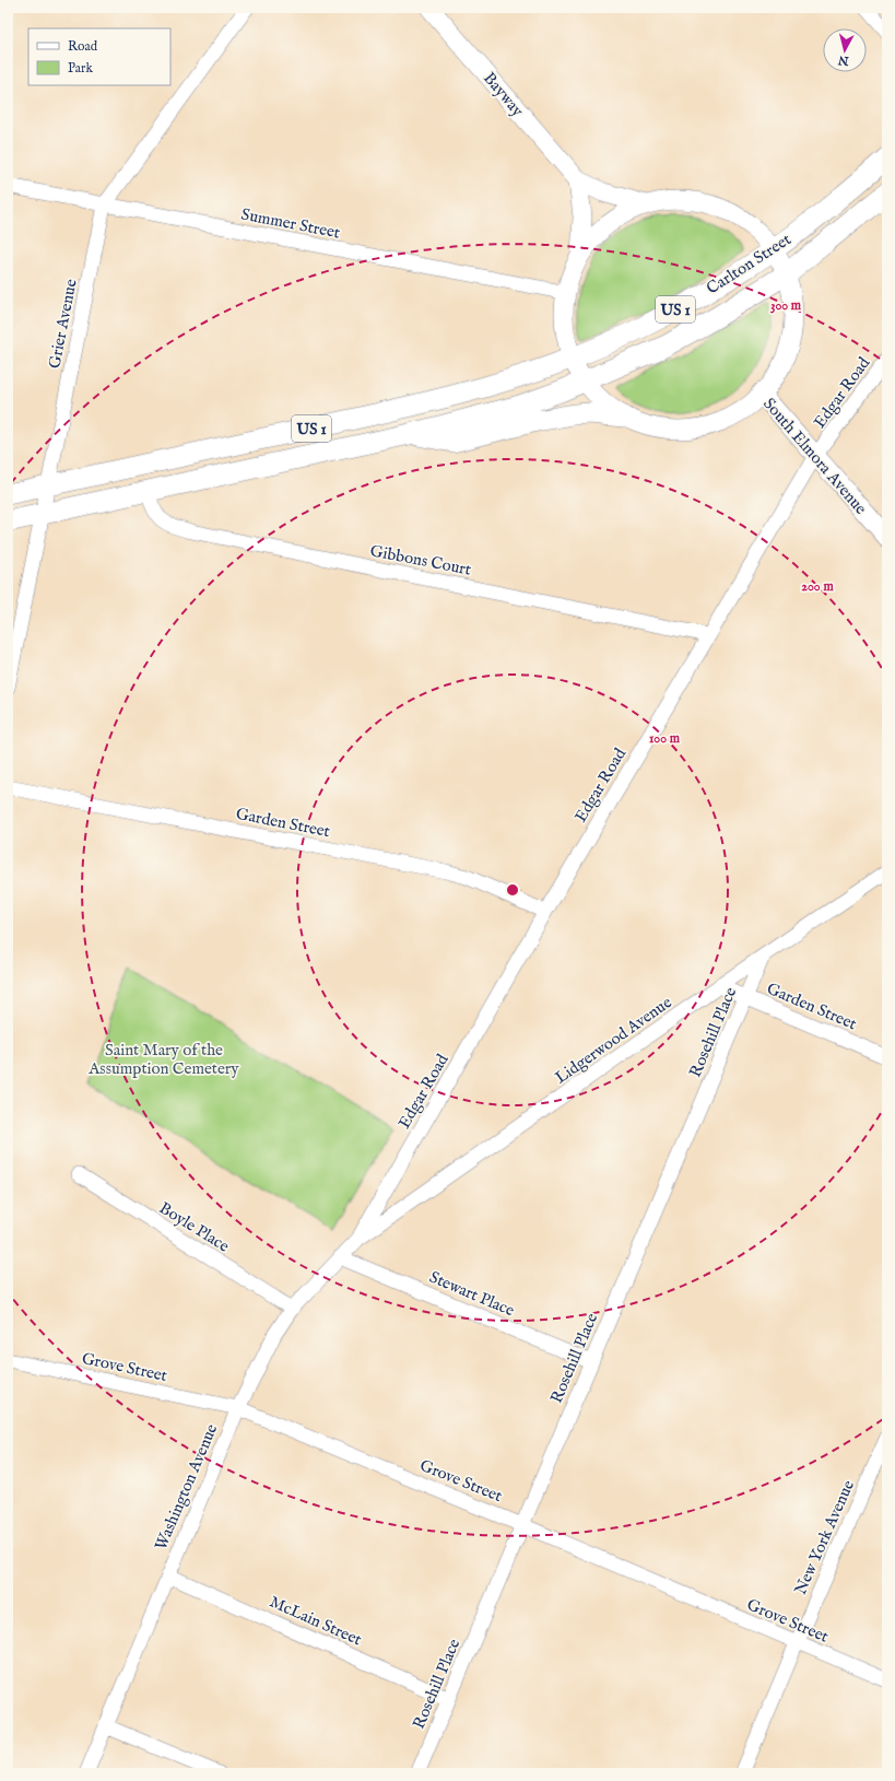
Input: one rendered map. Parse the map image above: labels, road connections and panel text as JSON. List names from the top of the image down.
{
  "streets": {
    "highway": ["Carlton Street", "US 1"],
    "main road": ["Bayway", "South Elmora Avenue"],
    "street": [
      "Summer Street",
      "Grier Avenue",
      "Edgar Road",
      "Gibbons Court",
      "Garden Street",
      "Rosehill Place",
      "Lidgerwood Avenue",
      "Boyle Place",
      "Stewart Place",
      "Grove Street",
      "Washington Avenue",
      "New York Avenue",
      "McLain Street"
    ]
  },
  "crossings": [
    ["Summer Street", "Grier Avenue"],
    ["Carlton Street", "US 1"],
    ["US 1", "Grier Avenue"],
    ["US 1", "Gibbons Court"],
    ["Edgar Road", "South Elmora Avenue"],
    ["Edgar Road", "Gibbons Court"],
    ["Edgar Road", "Garden Street"],
    ["Edgar Road", "Lidgerwood Avenue"],
    ["Edgar Road", "Washington Avenue"],
    ["Garden Street", "Rosehill Place"],
    ["Garden Street", "Lidgerwood Avenue"],
    ["Rosehill Place", "Lidgerwood Avenue"],
    ["Rosehill Place", "Stewart Place"],
    ["Rosehill Place", "Grove Street"],
    ["Rosehill Place", "McLain Street"],
    ["Lidgerwood Avenue", "Washington Avenue"],
    ["Boyle Place", "Washington Avenue"],
    ["Stewart Place", "Washington Avenue"],
    ["Grove Street", "Washington Avenue"],
    ["Grove Street", "New York Avenue"],
    ["Washington Avenue", "McLain Street"]
  ],
  "parks": ["Saint Mary of the Assumption Cemetery"],
  "legend": ["Road", "Park"],
  "north": "bottom",
  "rings": ["300 m", "200 m", "100 m"]
}
